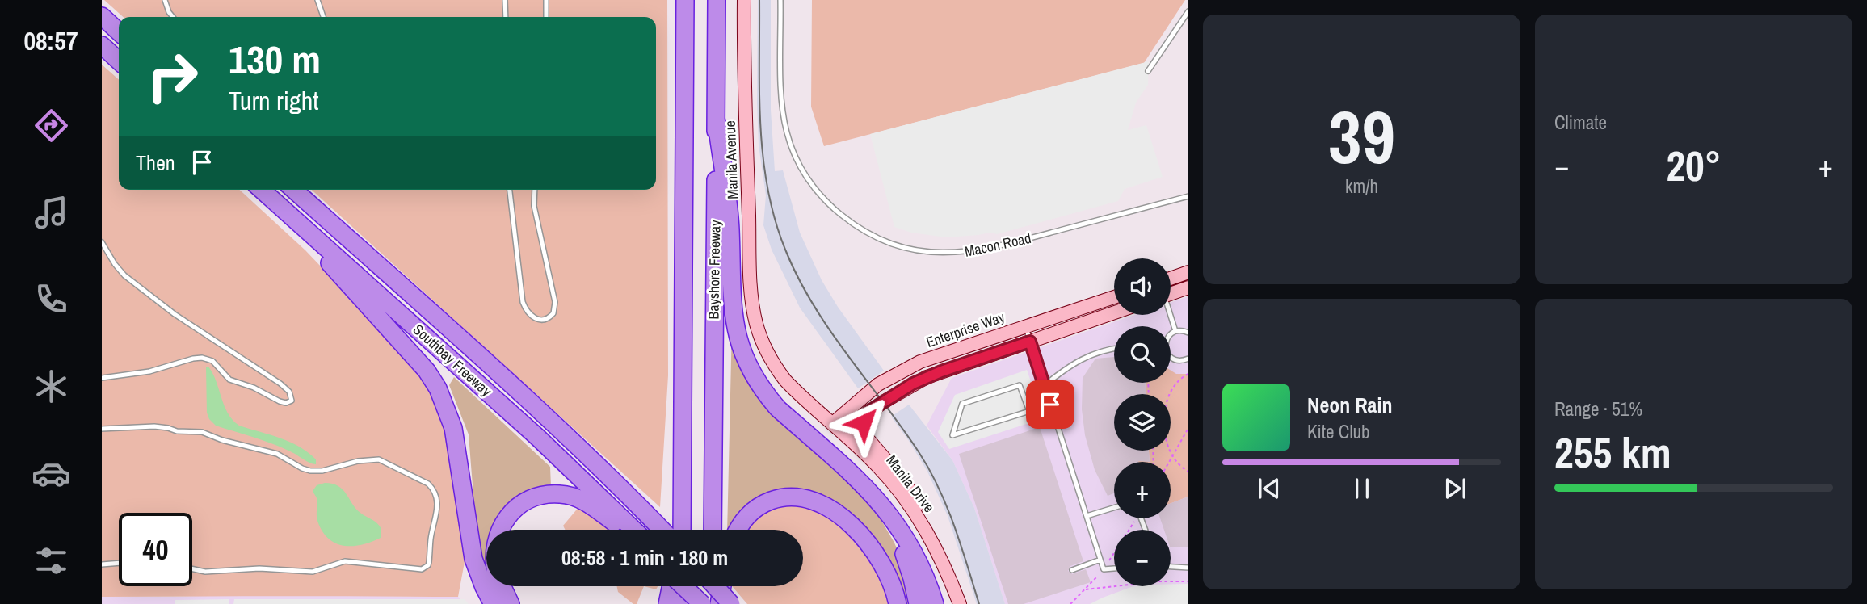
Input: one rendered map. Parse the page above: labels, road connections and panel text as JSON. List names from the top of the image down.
{
  "streets": {
    "highway": ["Bayshore Freeway", "Southbay Freeway"],
    "street": ["Manila Avenue", "Enterprise Way", "Manila Drive"],
    "lane": ["Macon Road"]
  },
  "crossings": [
    ["Manila Avenue", "Manila Drive"],
    ["Enterprise Way", "Manila Drive"]
  ],
  "page": {
    "tabs": "08:57",
    "tile": [
      ["39", "km/h"],
      "Climate",
      ["Range · 51%", "255 km"]
    ],
    "turn": ["130 m", "Turn right"],
    "then": "Then",
    "heat": ["−", "20°", "+"],
    "map_buttons": ["+", "−"],
    "song": ["Neon Rain", "Kite Club"],
    "limit": "40",
    "trip": "08:58 · 1 min · 180 m"
  }
}
